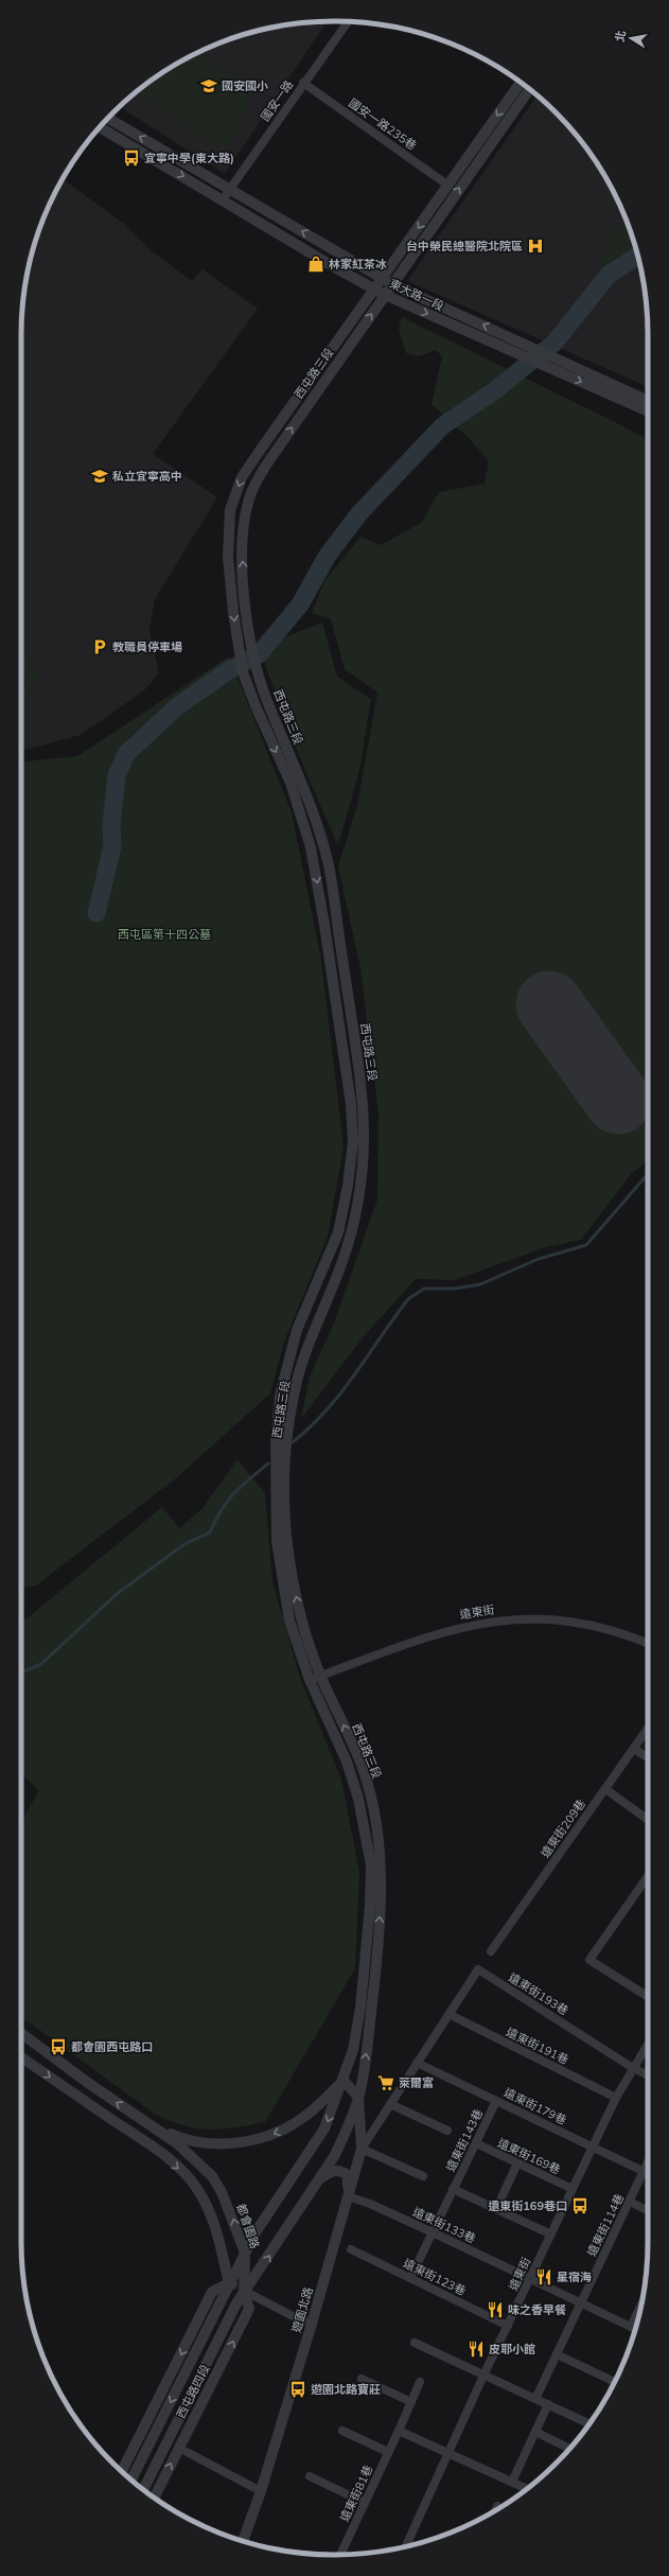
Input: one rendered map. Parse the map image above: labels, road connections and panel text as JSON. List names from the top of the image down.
{
  "streets": {
    "street": [
      "國安一路",
      "國安一路235巷",
      "東大路一段",
      "西屯路三段",
      "遠東街",
      "遠東街209巷",
      "遠東街193巷",
      "遠東街191巷",
      "遠東街179巷",
      "遠東街143巷",
      "遠東街169巷",
      "遠東街133巷",
      "遠東街114巷",
      "都會園路",
      "遠東街123巷",
      "遊園北路",
      "西屯路四段",
      "遠東街81巷"
    ]
  },
  "crossings": [
    ["國安一路", "國安一路235巷"],
    ["國安一路", "東大路一段"],
    ["國安一路235巷", "西屯路三段"],
    ["東大路一段", "西屯路三段"],
    ["西屯路三段", "遠東街"],
    ["西屯路三段", "遊園北路"],
    ["西屯路三段", "西屯路四段"],
    ["遠東街", "遠東街193巷"],
    ["遠東街", "遠東街191巷"],
    ["遠東街", "遠東街179巷"],
    ["遠東街", "遠東街143巷"],
    ["遠東街", "遠東街169巷"],
    ["遠東街", "遠東街133巷"],
    ["遠東街", "遠東街123巷"],
    ["遠東街193巷", "遠東街191巷"],
    ["遠東街179巷", "遠東街143巷"],
    ["遠東街179巷", "遠東街114巷"],
    ["遠東街143巷", "遠東街169巷"],
    ["遠東街143巷", "遠東街133巷"],
    ["遠東街143巷", "遠東街123巷"],
    ["遠東街133巷", "遠東街114巷"],
    ["遠東街133巷", "遊園北路"],
    ["都會園路", "西屯路四段"],
    ["遊園北路", "西屯路四段"]
  ],
  "parks": ["西屯區第十四公墓"],
  "places": {
    "school or university": ["國安國小", "私立宜寧高中"],
    "bus stop": [
      "宜寧中學(東大路)",
      "都會園西屯路口",
      "遠東街169巷口",
      "遊園北路寶莊"
    ],
    "hospital": ["台中榮民總醫院北院區"],
    "shop": ["林家紅茶冰"],
    "parking": ["教職員停車場"],
    "supermarket": ["萊爾富"],
    "restaurant": ["星宿海", "味之香早餐", "皮耶小館"]
  },
  "north": "left"
}
